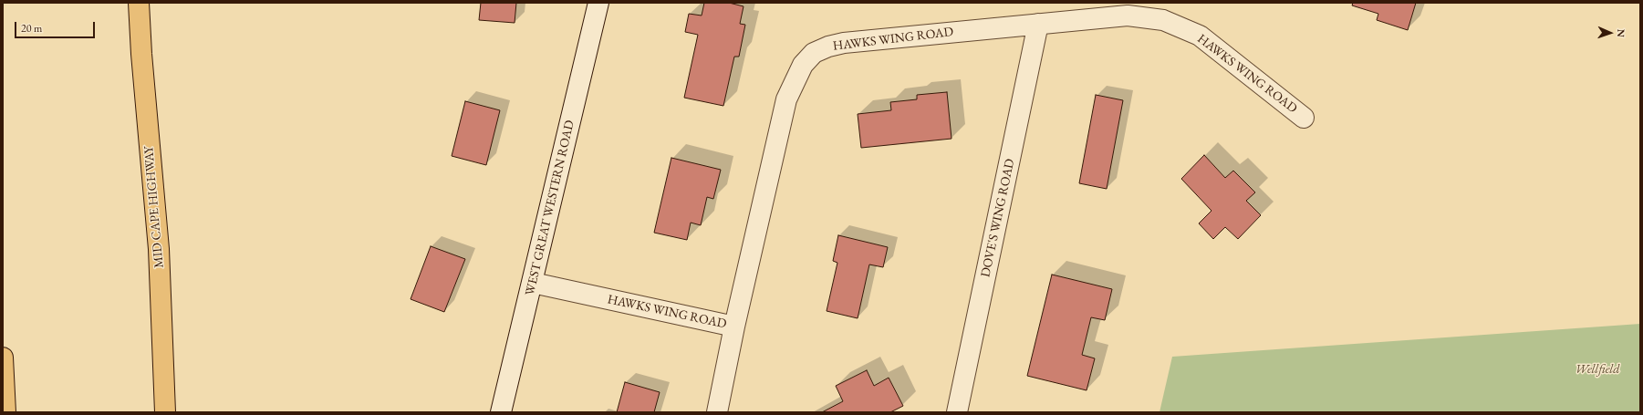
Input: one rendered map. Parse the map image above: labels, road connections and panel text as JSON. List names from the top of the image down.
{
  "streets": {
    "highway": ["MID CAPE HIGHWAY"],
    "street": ["HAWKS WING ROAD", "WEST GREAT WESTERN ROAD", "DOVE'S WING ROAD"]
  },
  "crossings": [
    ["HAWKS WING ROAD", "WEST GREAT WESTERN ROAD"],
    ["HAWKS WING ROAD", "DOVE'S WING ROAD"]
  ],
  "parks": ["Wellfield"],
  "scale_bar": "20 m",
  "north": "right"
}
